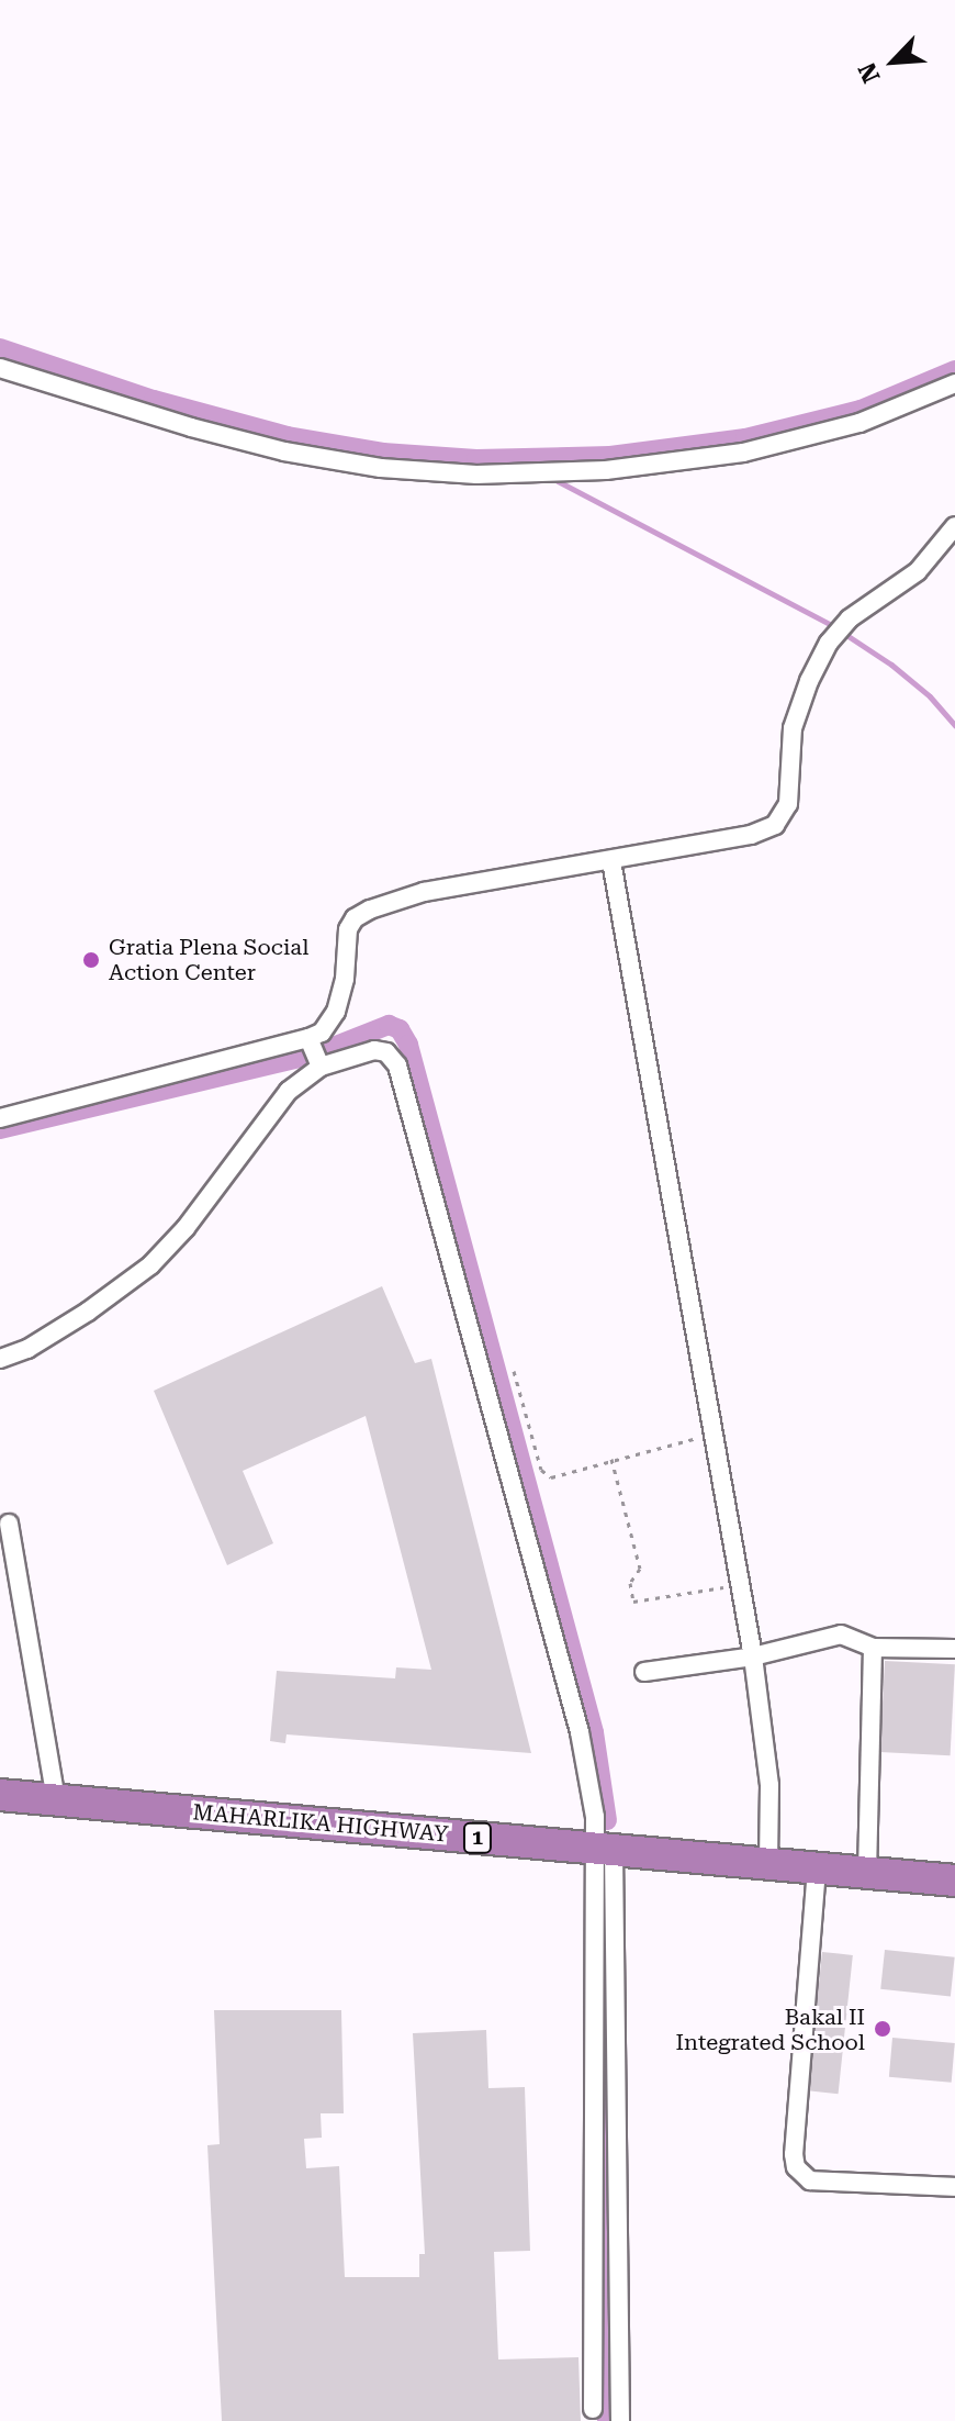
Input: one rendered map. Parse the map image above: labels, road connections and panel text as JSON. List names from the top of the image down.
{
  "streets": {
    "highway": ["MAHARLIKA HIGHWAY", "1"]
  },
  "places": ["Gratia Plena Social Action Center", "Bakal II Integrated School"],
  "north": "bottom left"
}
